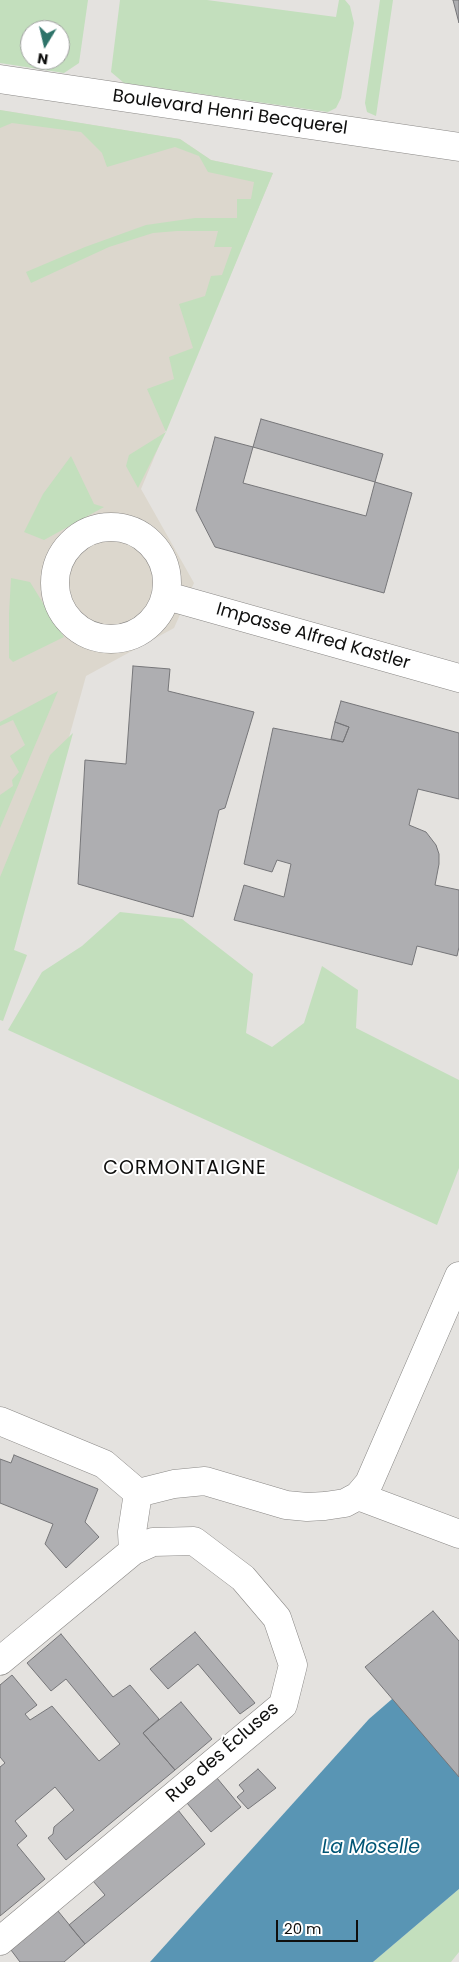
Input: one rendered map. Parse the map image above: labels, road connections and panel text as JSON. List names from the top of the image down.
{
  "streets": {
    "street": ["Boulevard Henri Becquerel", "Impasse Alfred Kastler", "Rue des Écluses"]
  },
  "districts": ["CORMONTAIGNE"],
  "water": ["La Moselle"],
  "scale_bar": "20 m",
  "north": "bottom"
}
